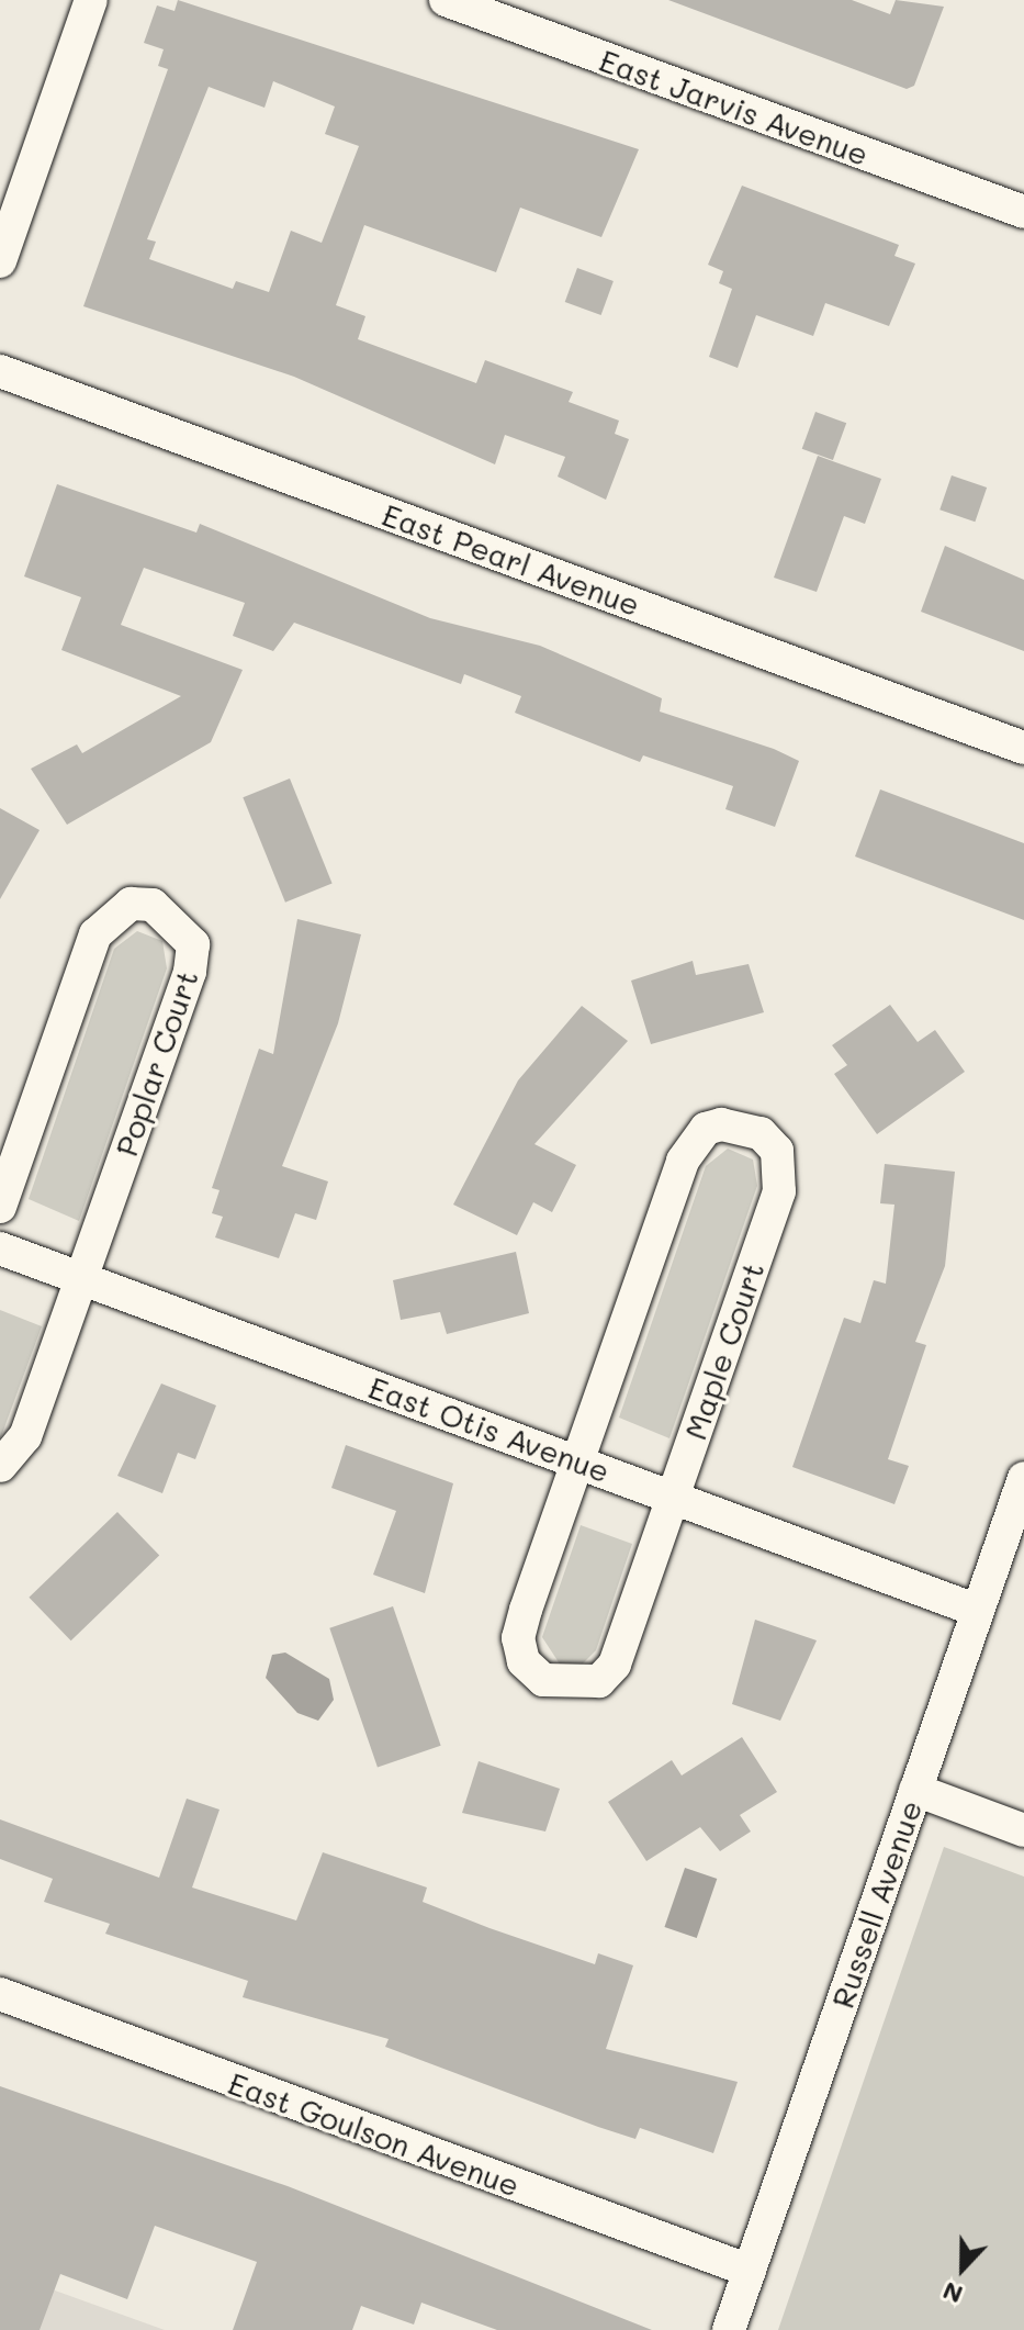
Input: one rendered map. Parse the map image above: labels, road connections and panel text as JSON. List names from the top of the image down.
{
  "streets": {
    "street": [
      "East Jarvis Avenue",
      "East Pearl Avenue",
      "Poplar Court",
      "Maple Court",
      "East Otis Avenue",
      "Russell Avenue",
      "East Goulson Avenue"
    ]
  },
  "crossings": [
    ["Poplar Court", "East Otis Avenue"],
    ["Maple Court", "East Otis Avenue"],
    ["East Otis Avenue", "Russell Avenue"],
    ["Russell Avenue", "East Goulson Avenue"]
  ],
  "north": "bottom"
}
